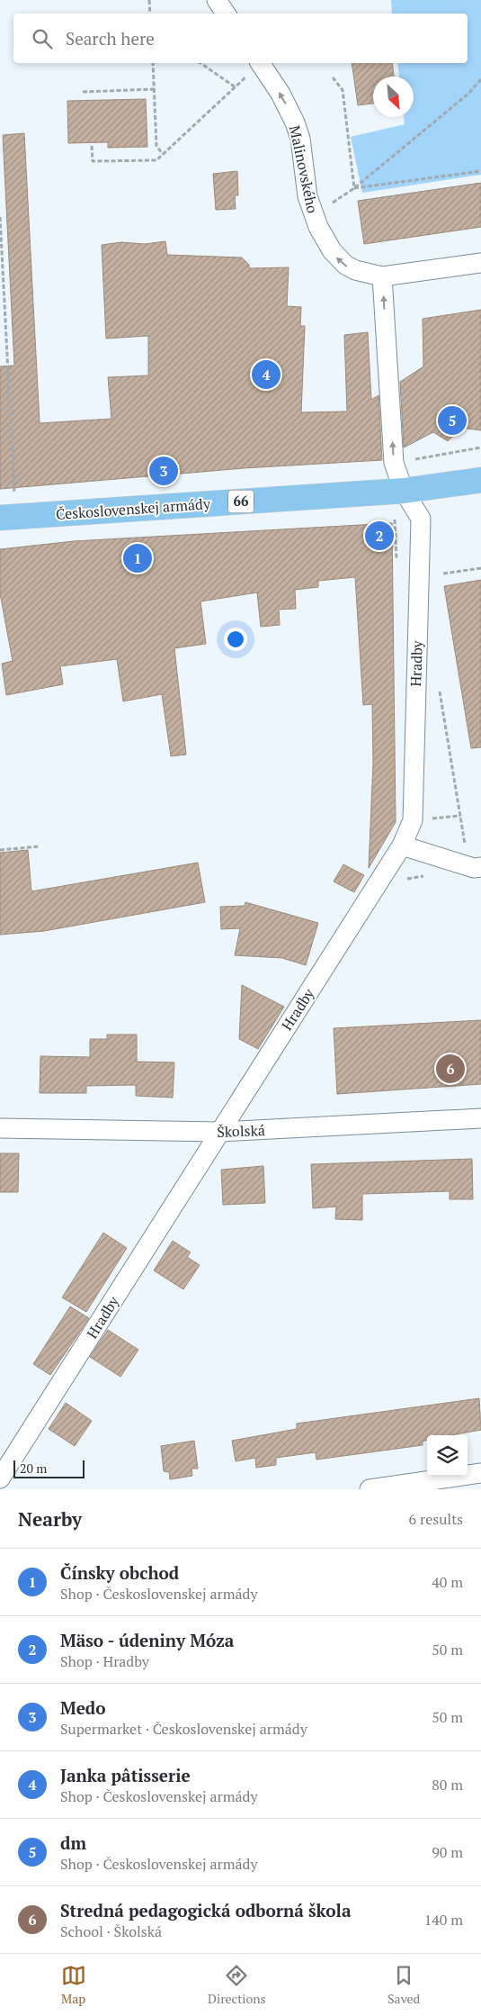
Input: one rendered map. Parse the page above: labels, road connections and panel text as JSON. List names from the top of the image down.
{
  "streets": {
    "main road": ["66", "Československej armády"],
    "street": ["Malinovského", "Hradby", "Školská"]
  },
  "crossings": [
    ["Malinovského", "Hradby"],
    ["Československej armády", "Hradby"],
    ["Hradby", "Školská"]
  ],
  "one_way": ["Malinovského"],
  "scale_bar": "20 m",
  "north": "bottom right",
  "page": {
    "search": "Search here",
    "pins": [
      "4",
      "5",
      "3",
      "2",
      "1",
      "6"
    ],
    "scale": "20 m",
    "heading": ["Nearby", "6 results"],
    "list": [
      {
        "mark": "1",
        "name": "Čínsky obchod",
        "note": "Shop · Československej armády",
        "value": "40 m"
      },
      {
        "mark": "2",
        "name": "Mäso - údeniny Móza",
        "note": "Shop · Hradby",
        "value": "50 m"
      },
      {
        "mark": "3",
        "name": "Medo",
        "note": "Supermarket · Československej armády",
        "value": "50 m"
      },
      {
        "mark": "4",
        "name": "Janka pâtisserie",
        "note": "Shop · Československej armády",
        "value": "80 m"
      },
      {
        "mark": "5",
        "name": "dm",
        "note": "Shop · Československej armády",
        "value": "90 m"
      },
      {
        "mark": "6",
        "name": "Stredná pedagogická odborná škola",
        "note": "School · Školská",
        "value": "140 m"
      }
    ],
    "nav": ["Map", "Directions", "Saved"]
  }
}
